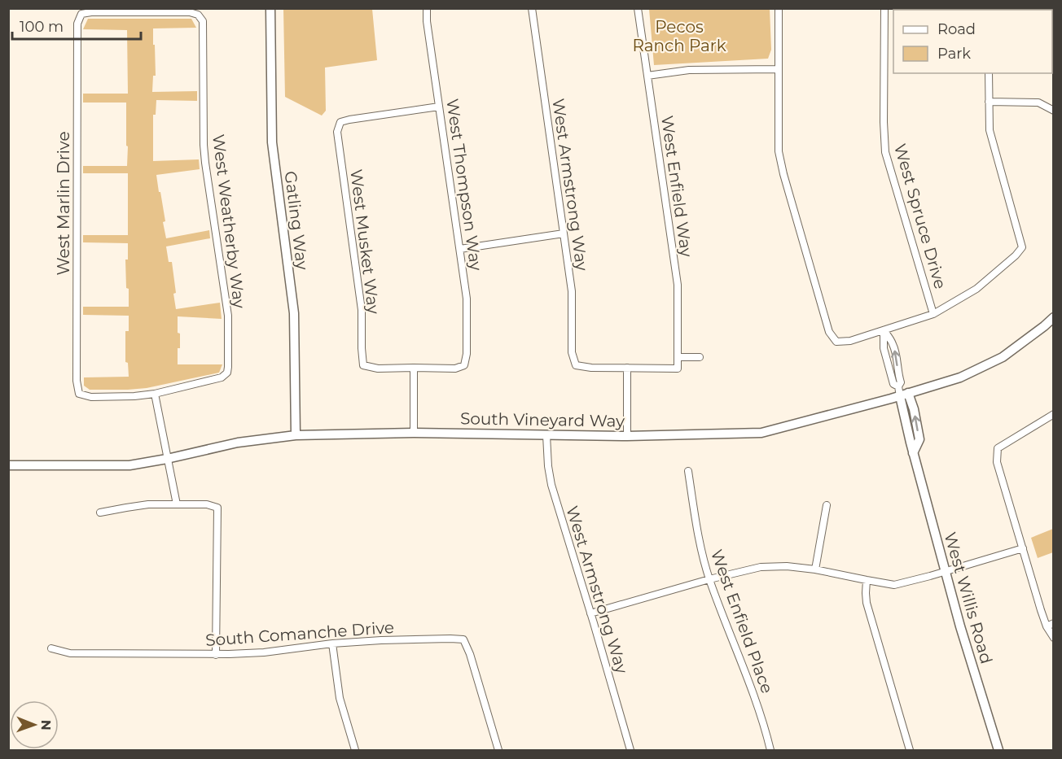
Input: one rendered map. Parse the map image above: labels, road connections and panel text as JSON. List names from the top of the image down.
{
  "streets": {
    "street": [
      "West Thompson Way",
      "West Armstrong Way",
      "West Enfield Way",
      "West Marlin Drive",
      "West Spruce Drive",
      "Gatling Way",
      "West Weatherby Way",
      "West Musket Way",
      "South Vineyard Way",
      "West Willis Road",
      "West Enfield Place",
      "South Comanche Drive"
    ]
  },
  "crossings": [
    ["West Thompson Way", "West Musket Way"],
    ["West Armstrong Way", "West Enfield Way"],
    ["West Armstrong Way", "South Vineyard Way"],
    ["West Marlin Drive", "West Weatherby Way"],
    ["Gatling Way", "South Vineyard Way"],
    ["South Vineyard Way", "West Willis Road"]
  ],
  "parks": ["Pecos Ranch Park"],
  "legend": ["Road", "Park"],
  "scale_bar": "100 m",
  "north": "right"
}
